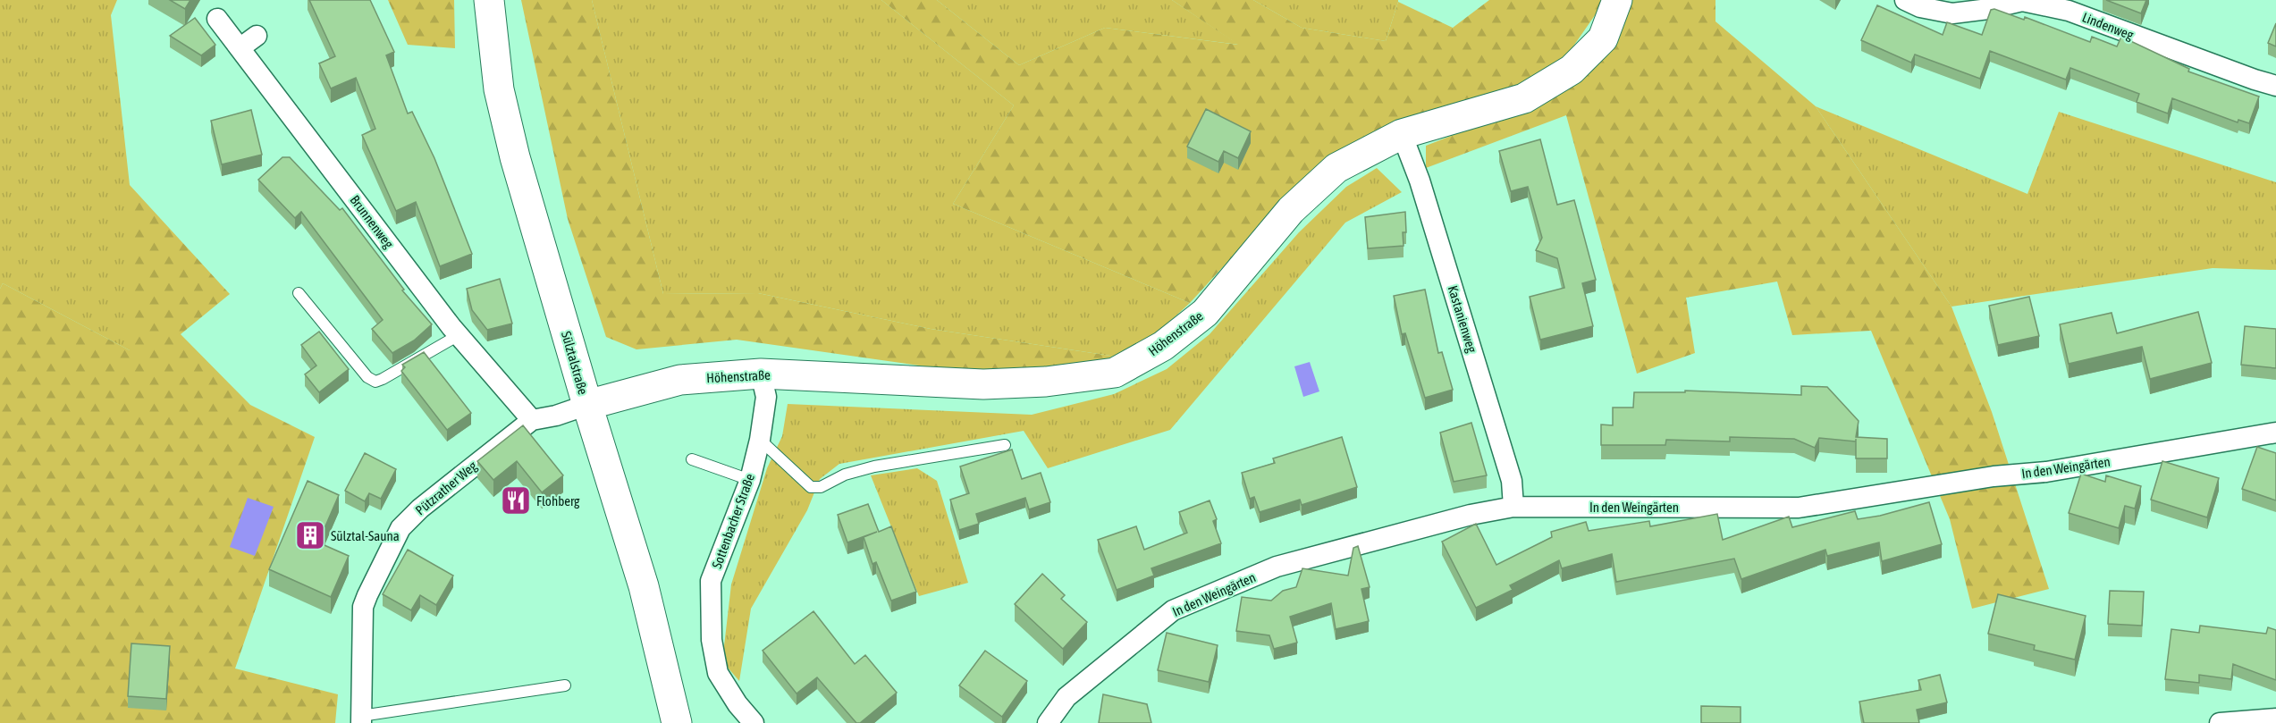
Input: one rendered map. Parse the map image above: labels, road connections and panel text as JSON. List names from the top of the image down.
{
  "streets": {
    "main road": ["Höhenstraße", "Sülztalstraße"],
    "street": [
      "Lindenweg",
      "Brunnenweg",
      "Kastanienweg",
      "In den Weingärten",
      "Pützrather Weg",
      "Sottenbacher Straße"
    ]
  },
  "crossings": [
    ["Brunnenweg", "Pützrather Weg"],
    ["Kastanienweg", "Höhenstraße"],
    ["Kastanienweg", "In den Weingärten"],
    ["Höhenstraße", "Sülztalstraße"],
    ["Höhenstraße", "Pützrather Weg"],
    ["Höhenstraße", "Sottenbacher Straße"],
    ["Sülztalstraße", "Pützrather Weg"]
  ],
  "places": {
    "restaurant": ["Flohberg"],
    "building": ["Sülztal-Sauna"]
  }
}
